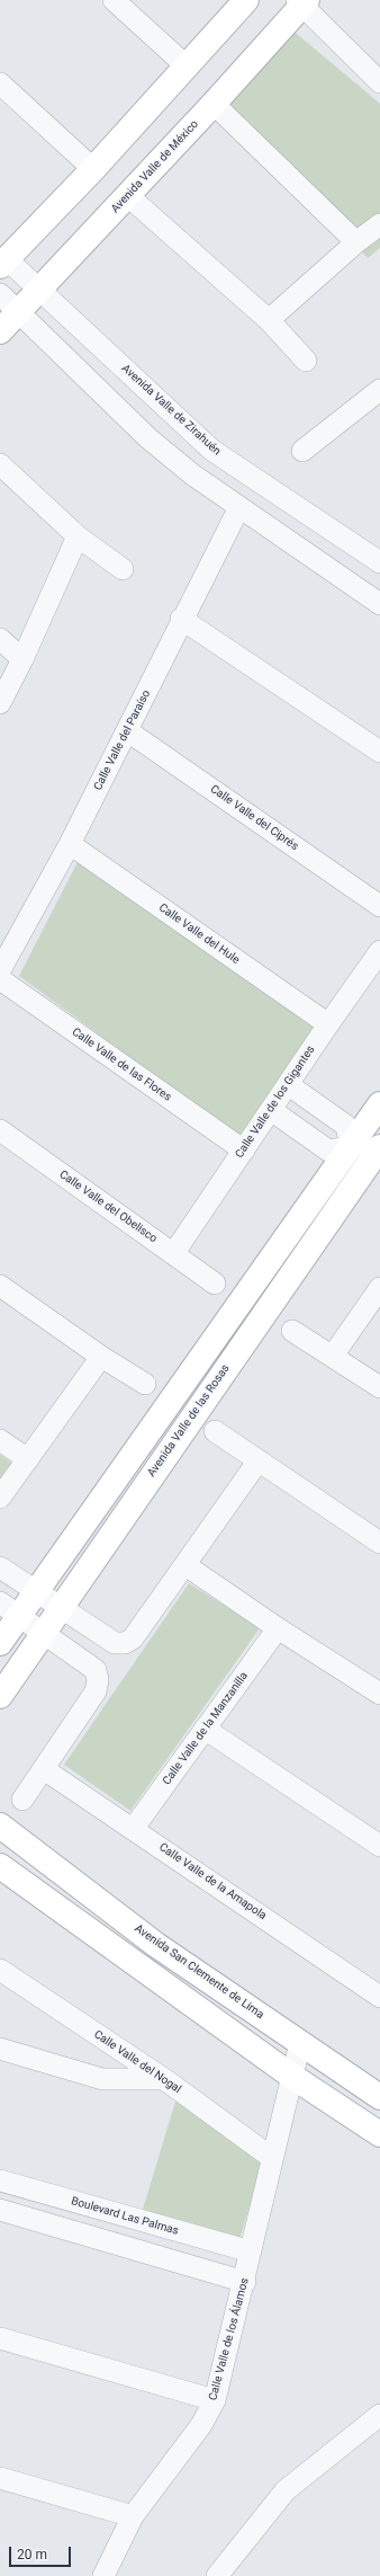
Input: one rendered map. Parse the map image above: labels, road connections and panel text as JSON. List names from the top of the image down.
{
  "streets": {
    "street": [
      "Avenida Valle de México",
      "Avenida Valle de Zirahuén",
      "Calle Valle del Paraíso",
      "Calle Valle del Ciprés",
      "Calle Valle del Hule",
      "Calle Valle de las Flores",
      "Calle Valle de los Gigantes",
      "Calle Valle del Obelisco",
      "Avenida Valle de las Rosas",
      "Calle Valle de la Manzanilla",
      "Calle Valle de la Amapola",
      "Avenida San Clemente de Lima",
      "Calle Valle del Nogal",
      "Boulevard Las Palmas",
      "Calle Valle de los Álamos"
    ]
  },
  "crossings": [
    ["Avenida Valle de México", "Avenida Valle de Zirahuén"],
    ["Calle Valle del Paraíso", "Calle Valle del Ciprés"],
    ["Calle Valle del Paraíso", "Calle Valle del Hule"],
    ["Calle Valle del Hule", "Calle Valle de los Gigantes"],
    ["Calle Valle de las Flores", "Calle Valle de los Gigantes"],
    ["Calle Valle de los Gigantes", "Calle Valle del Obelisco"],
    ["Calle Valle de la Manzanilla", "Calle Valle de la Amapola"],
    ["Avenida San Clemente de Lima", "Calle Valle de los Álamos"],
    ["Calle Valle del Nogal", "Calle Valle de los Álamos"],
    ["Boulevard Las Palmas", "Calle Valle de los Álamos"]
  ],
  "scale_bar": "20 m"
}
